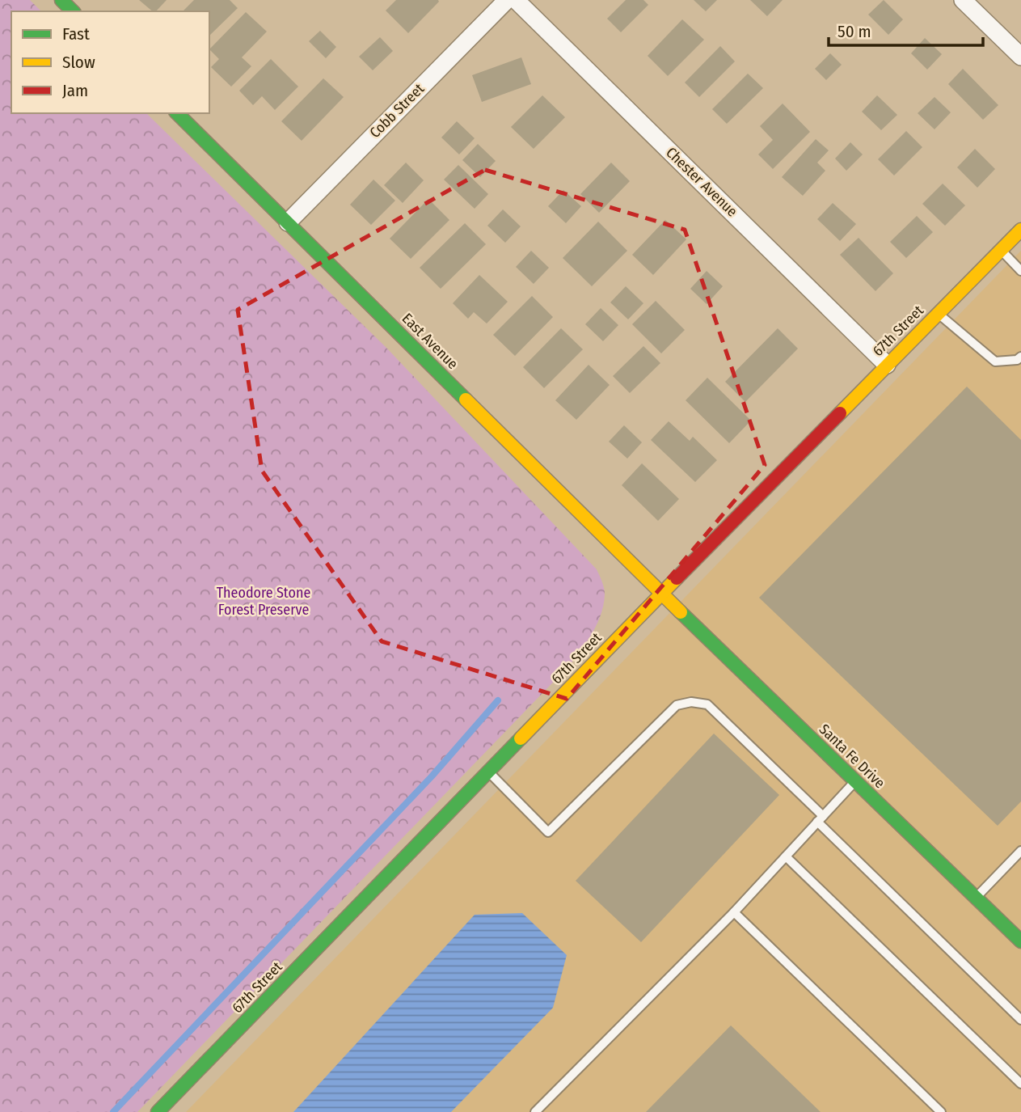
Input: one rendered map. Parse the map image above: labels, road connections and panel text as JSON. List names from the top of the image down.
{
  "streets": {
    "street": [
      "Cobb Street",
      "Chester Avenue",
      "67th Street",
      "East Avenue",
      "Santa Fe Drive"
    ]
  },
  "crossings": [
    ["Cobb Street", "East Avenue"],
    ["Chester Avenue", "67th Street"],
    ["67th Street", "East Avenue"],
    ["67th Street", "Santa Fe Drive"],
    ["East Avenue", "Santa Fe Drive"]
  ],
  "parks": ["Theodore Stone Forest Preserve"],
  "legend": ["Fast", "Slow", "Jam"],
  "scale_bar": "50 m"
}
